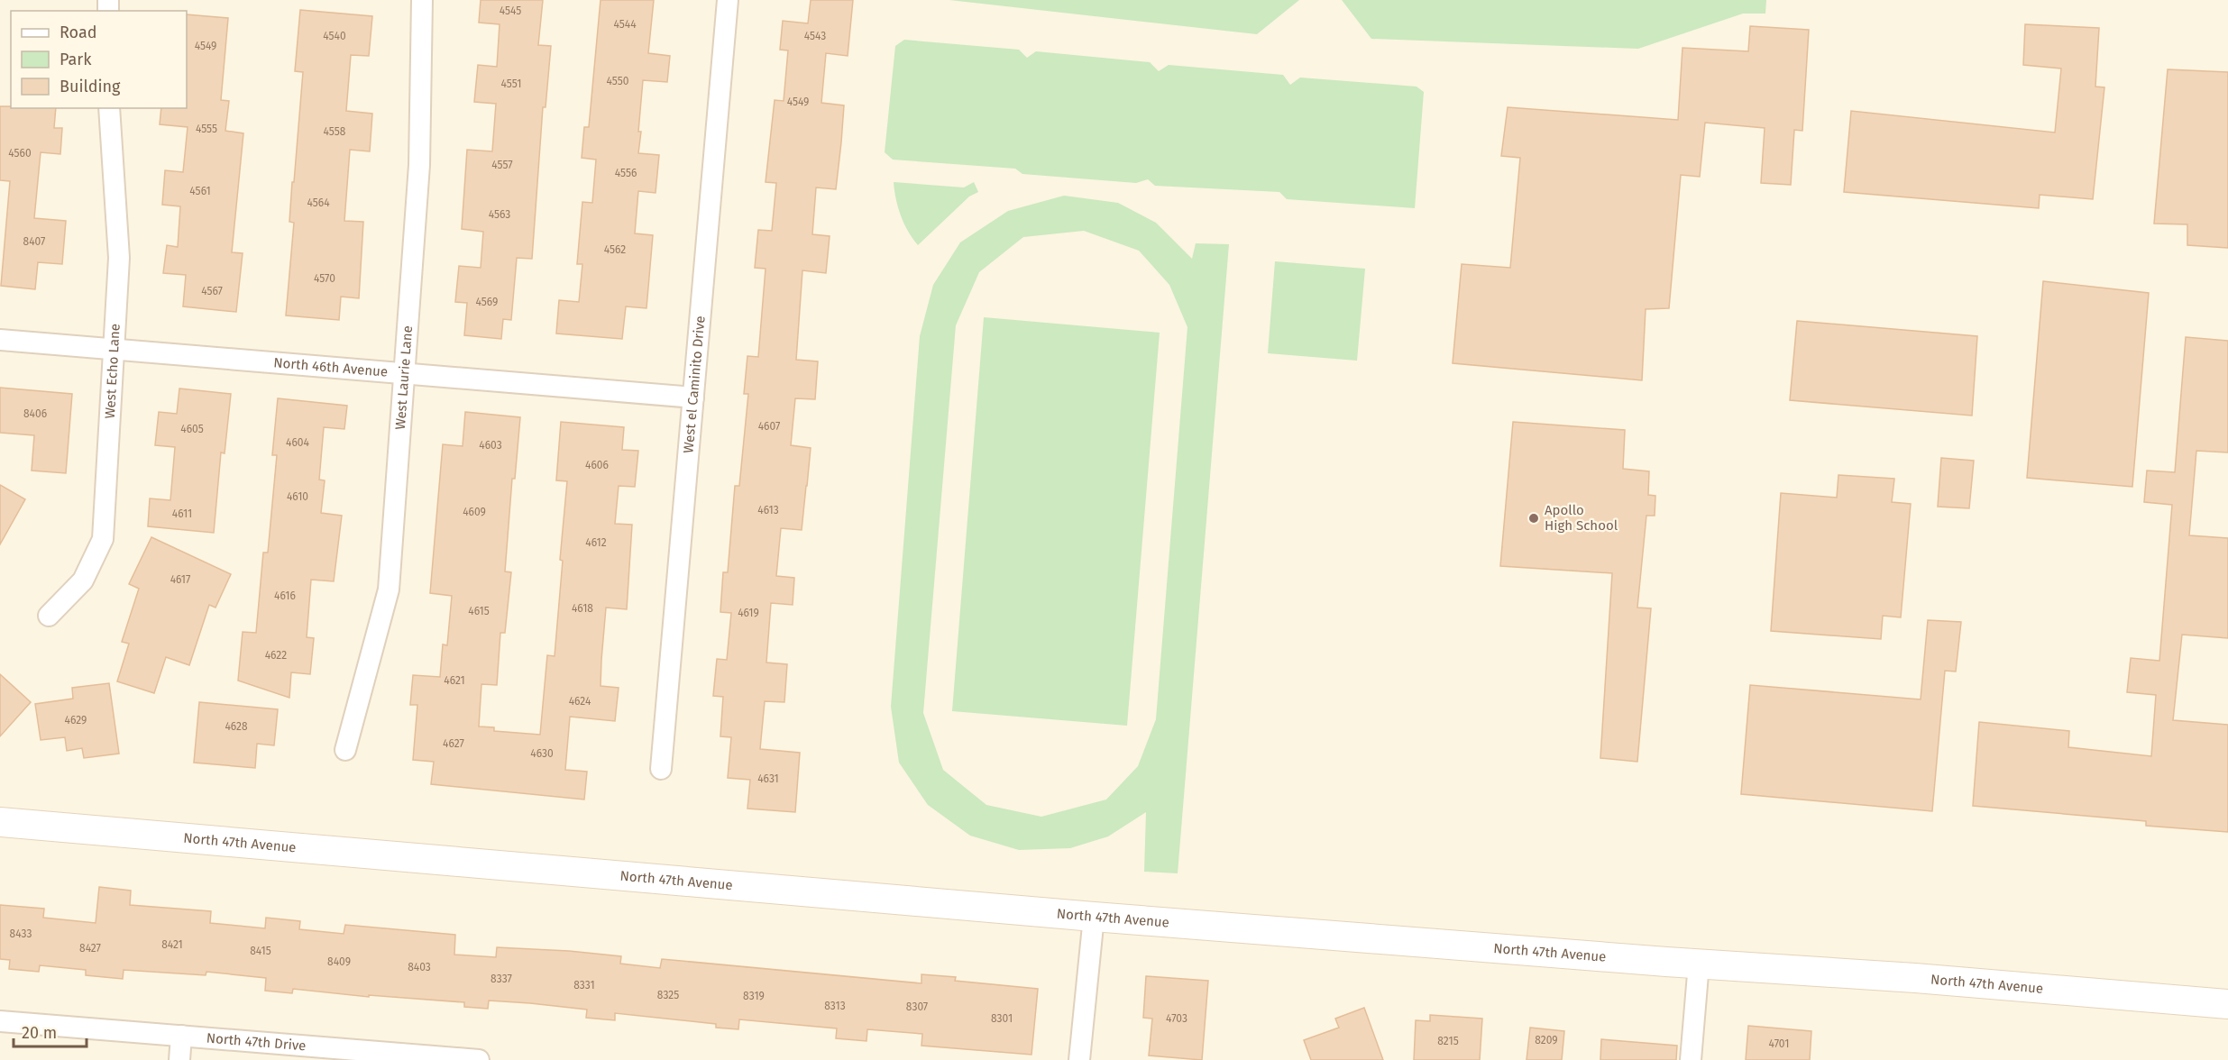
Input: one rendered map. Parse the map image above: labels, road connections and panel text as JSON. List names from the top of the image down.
{
  "streets": {
    "street": [
      "North 46th Avenue",
      "West Echo Lane",
      "West Laurie Lane",
      "West el Caminito Drive",
      "North 47th Avenue",
      "North 47th Drive"
    ]
  },
  "crossings": [
    ["North 46th Avenue", "West Echo Lane"],
    ["North 46th Avenue", "West Laurie Lane"],
    ["North 46th Avenue", "West el Caminito Drive"]
  ],
  "places": ["Apollo High School"],
  "house_numbers": [
    "4545",
    "4544",
    "4540",
    "4543",
    "4549",
    "4550",
    "4551",
    "4549",
    "4555",
    "4558",
    "4560",
    "4557",
    "4556",
    "4561",
    "4564",
    "4563",
    "8407",
    "4562",
    "4570",
    "4567",
    "4569",
    "8406",
    "4607",
    "4605",
    "4604",
    "4603",
    "4606",
    "4610",
    "4613",
    "4609",
    "4611",
    "4612",
    "4617",
    "4616",
    "4618",
    "4615",
    "4619",
    "4622",
    "4621",
    "4624",
    "4629",
    "4628",
    "4627",
    "4630",
    "4631",
    "8433",
    "8421",
    "8427",
    "8415",
    "8409",
    "8403",
    "8337",
    "8331",
    "8325",
    "8319",
    "8313",
    "8307",
    "8301",
    "4703",
    "8209",
    "8215",
    "4701"
  ],
  "legend": ["Road", "Park", "Building"],
  "scale_bar": "20 m"
}
